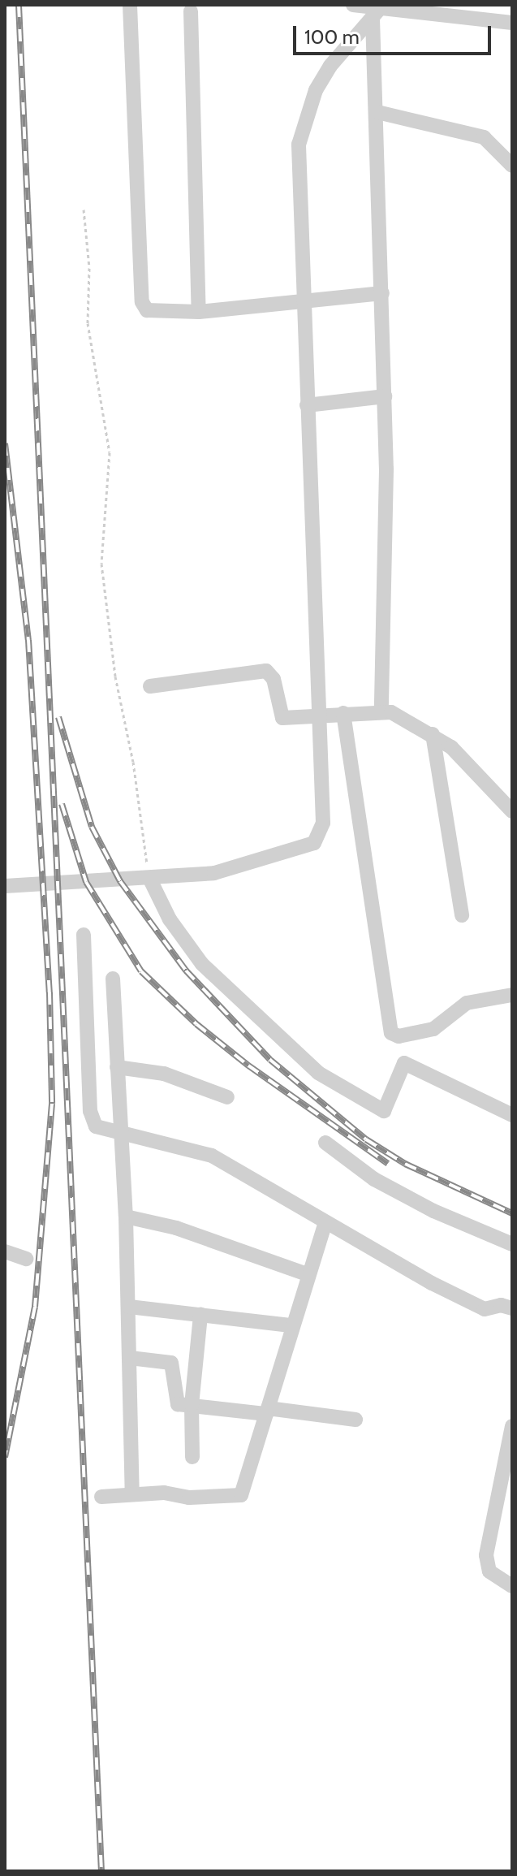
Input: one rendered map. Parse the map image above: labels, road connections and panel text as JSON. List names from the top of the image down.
{
  "scale_bar": "100 m"
}
